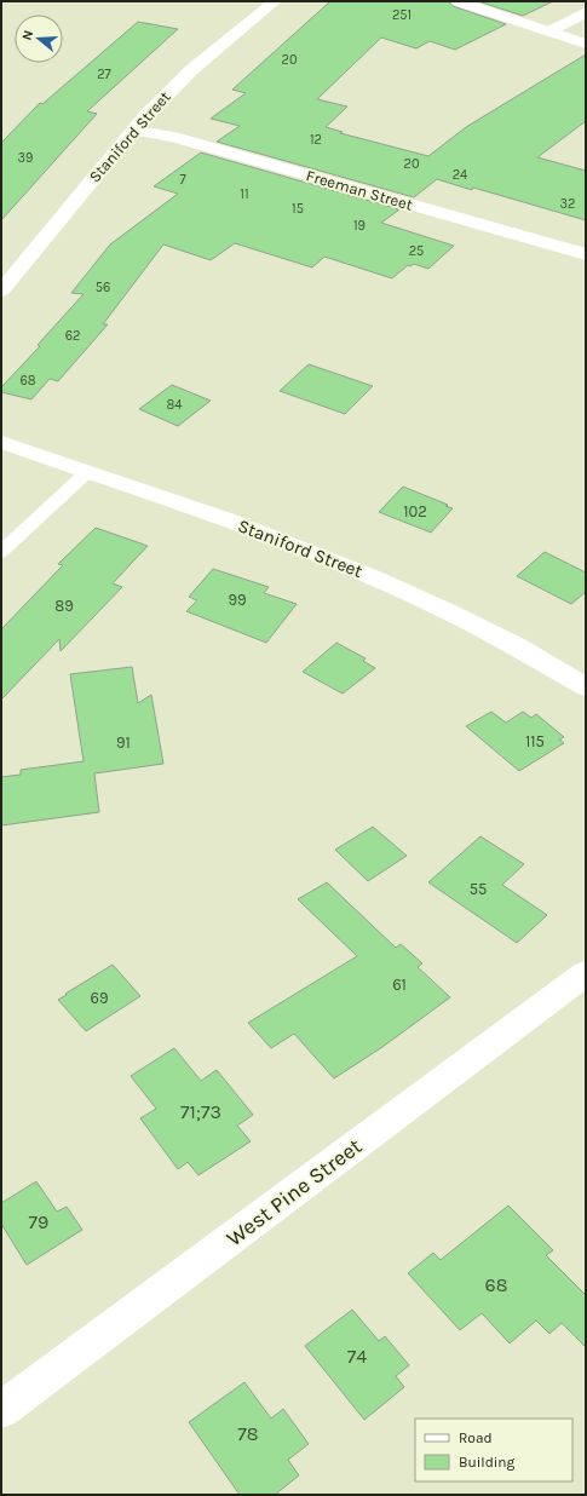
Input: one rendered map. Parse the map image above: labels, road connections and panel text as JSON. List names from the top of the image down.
{
  "streets": {
    "street": ["Staniford Street", "Freeman Street", "West Pine Street"]
  },
  "crossings": [
    ["Staniford Street", "Freeman Street"]
  ],
  "house_numbers": [
    "251",
    "20",
    "27",
    "12",
    "39",
    "20",
    "24",
    "7",
    "11",
    "32",
    "15",
    "19",
    "25",
    "56",
    "62",
    "68",
    "84",
    "102",
    "99",
    "89",
    "115",
    "91",
    "55",
    "61",
    "69",
    "71;73",
    "79",
    "68",
    "74",
    "78"
  ],
  "legend": ["Road", "Building"],
  "north": "left"
}
